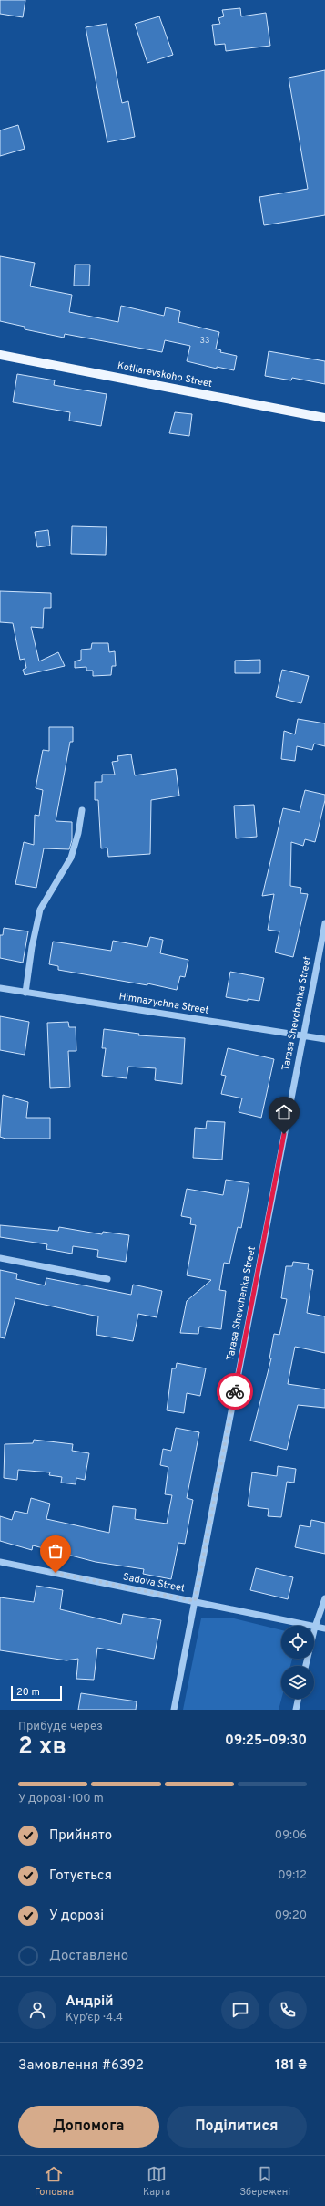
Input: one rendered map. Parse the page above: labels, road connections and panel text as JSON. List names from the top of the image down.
{
  "streets": {
    "main road": ["Kotliarevskoho Street"],
    "street": ["Himnazychna Street", "Tarasa Shevchenka Street", "Sadova Street"]
  },
  "crossings": [
    ["Himnazychna Street", "Tarasa Shevchenka Street"],
    ["Tarasa Shevchenka Street", "Sadova Street"]
  ],
  "house_numbers": ["33"],
  "scale_bar": "20 m",
  "page": {
    "scale": "20 m",
    "heading": ["2 хв", "Прибуде через", "09:25–09:30"],
    "panel": [
      "Андрій",
      "Кур’єр · 4.4",
      "Замовлення #6392",
      "181 ₴"
    ],
    "bar": "У дорозі · 100 m",
    "list": [
      ["Прийнято", "09:06"],
      ["Готується", "09:12"],
      ["У дорозі", "09:20"],
      "Доставлено"
    ],
    "buttons": ["Допомога", "Поділитися"],
    "tabs": ["Головна", "Карта", "Збережені"]
  }
}
